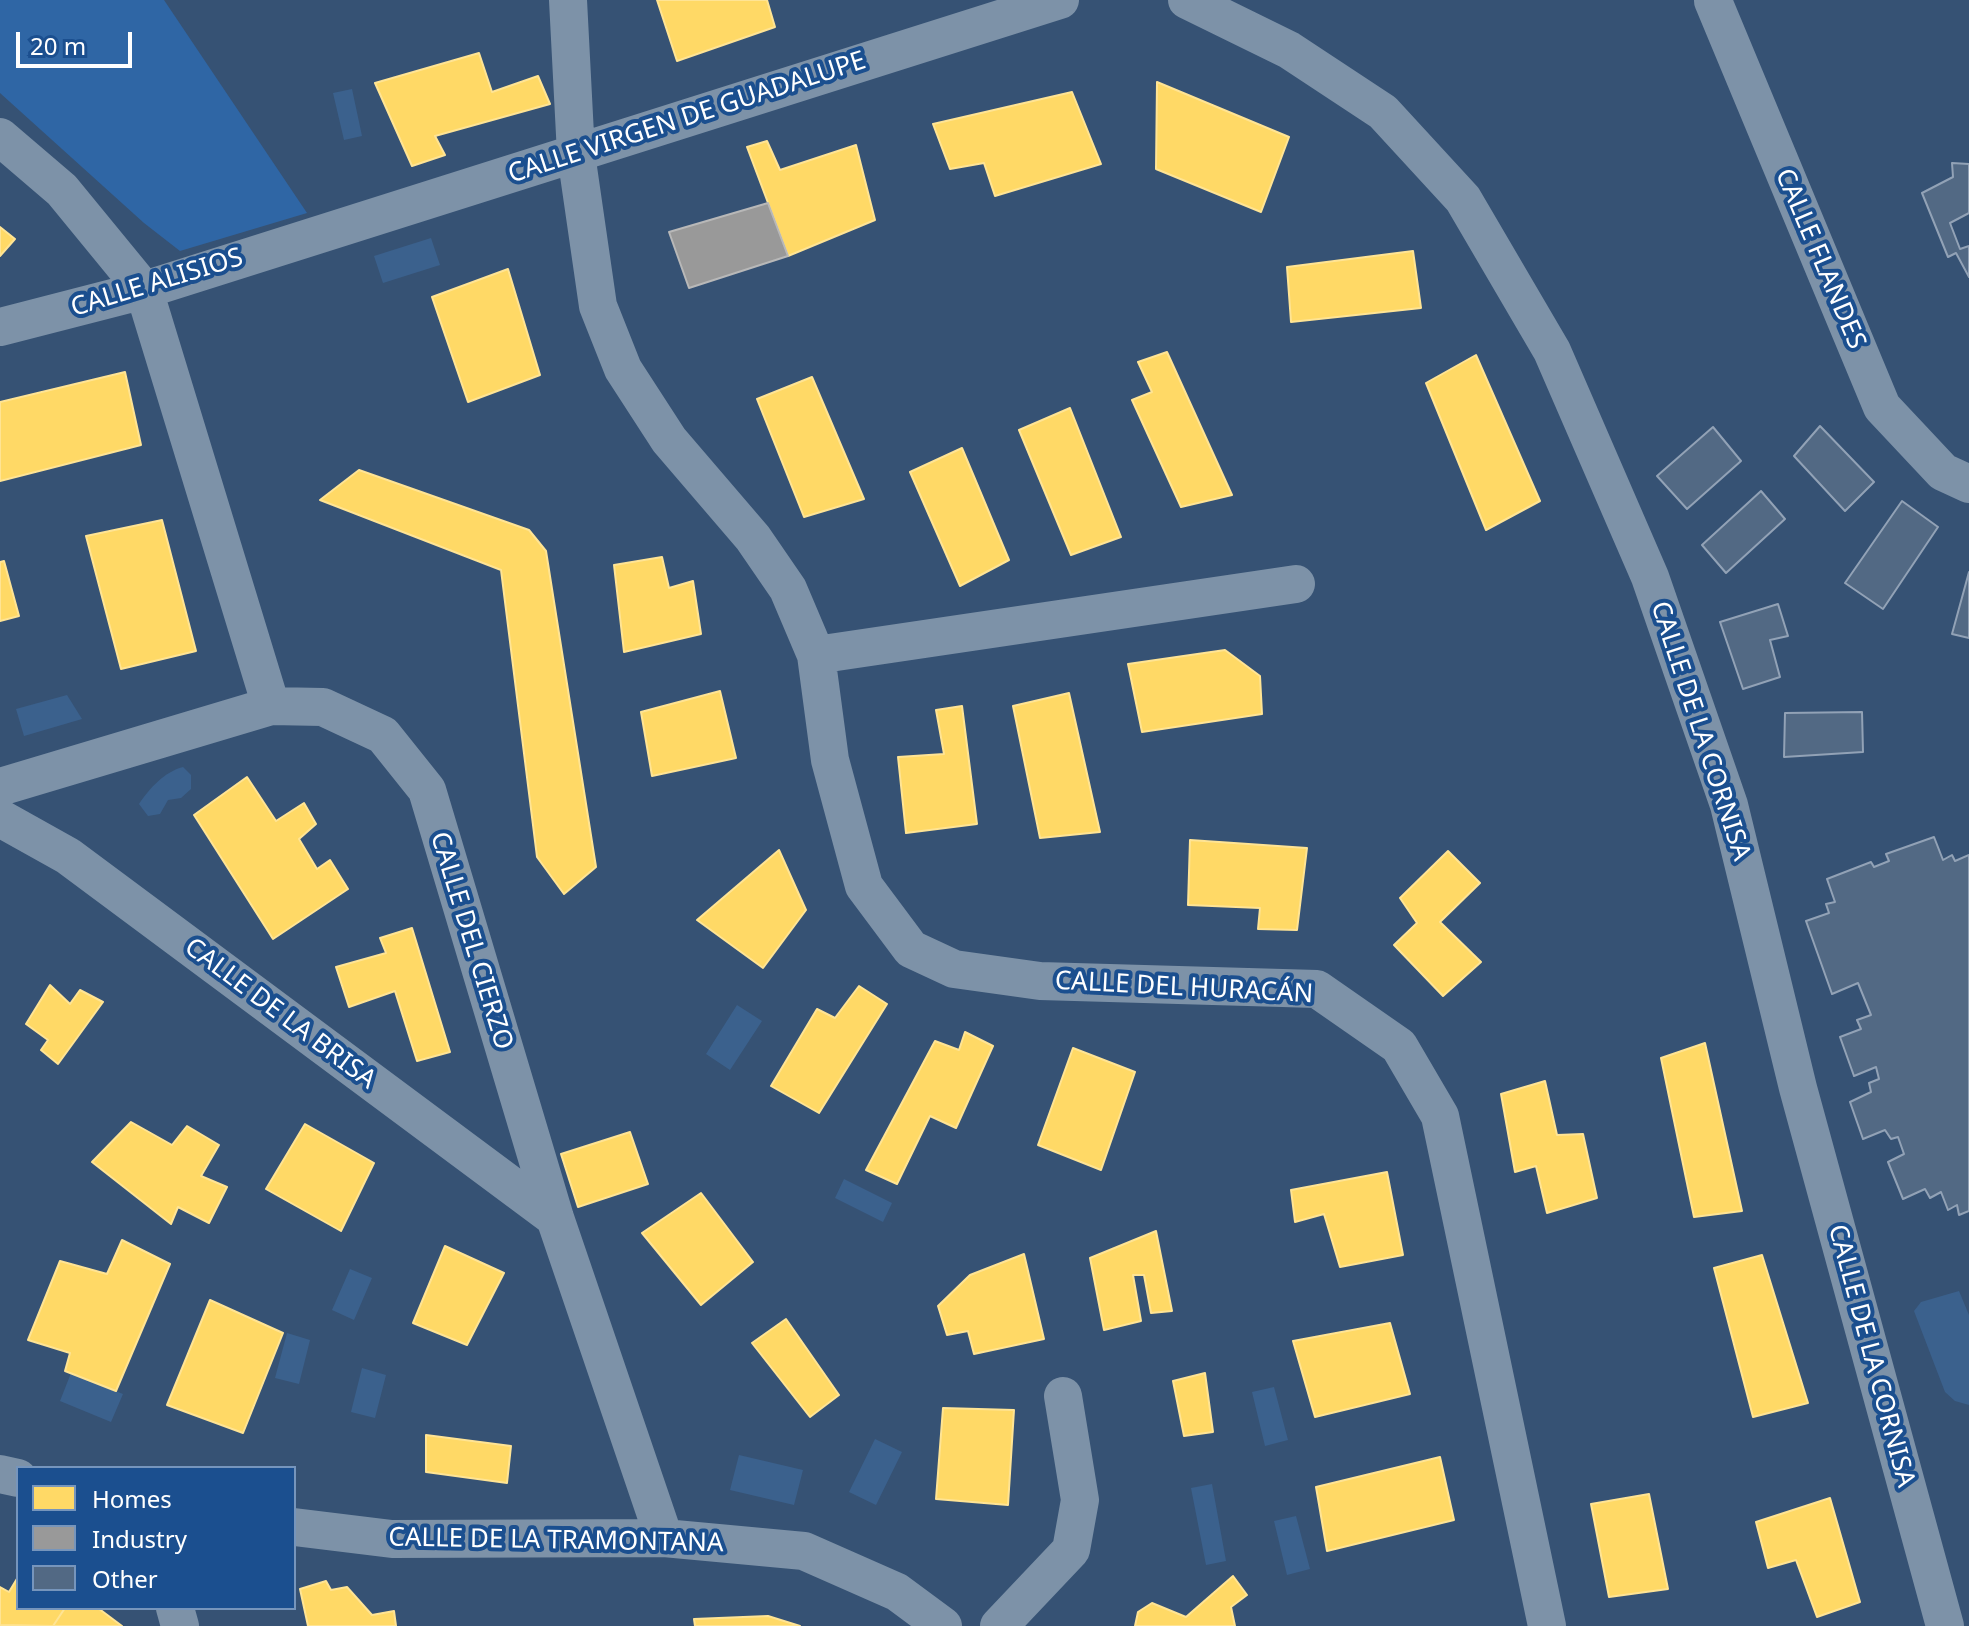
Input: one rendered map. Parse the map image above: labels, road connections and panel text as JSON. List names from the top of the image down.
{
  "streets": {
    "street": [
      "CALLE VIRGEN DE GUADALUPE",
      "CALLE FLANDES",
      "CALLE ALISIOS",
      "CALLE DE LA CORNISA",
      "CALLE DEL CIERZO",
      "CALLE DEL HURACÁN",
      "CALLE DE LA BRISA",
      "CALLE DE LA TRAMONTANA"
    ]
  },
  "crossings": [
    ["CALLE VIRGEN DE GUADALUPE", "CALLE ALISIOS"],
    ["CALLE VIRGEN DE GUADALUPE", "CALLE DEL HURACÁN"],
    ["CALLE DEL CIERZO", "CALLE DE LA BRISA"],
    ["CALLE DEL CIERZO", "CALLE DE LA TRAMONTANA"]
  ],
  "legend": ["Homes", "Industry", "Other"],
  "scale_bar": "20 m"
}
